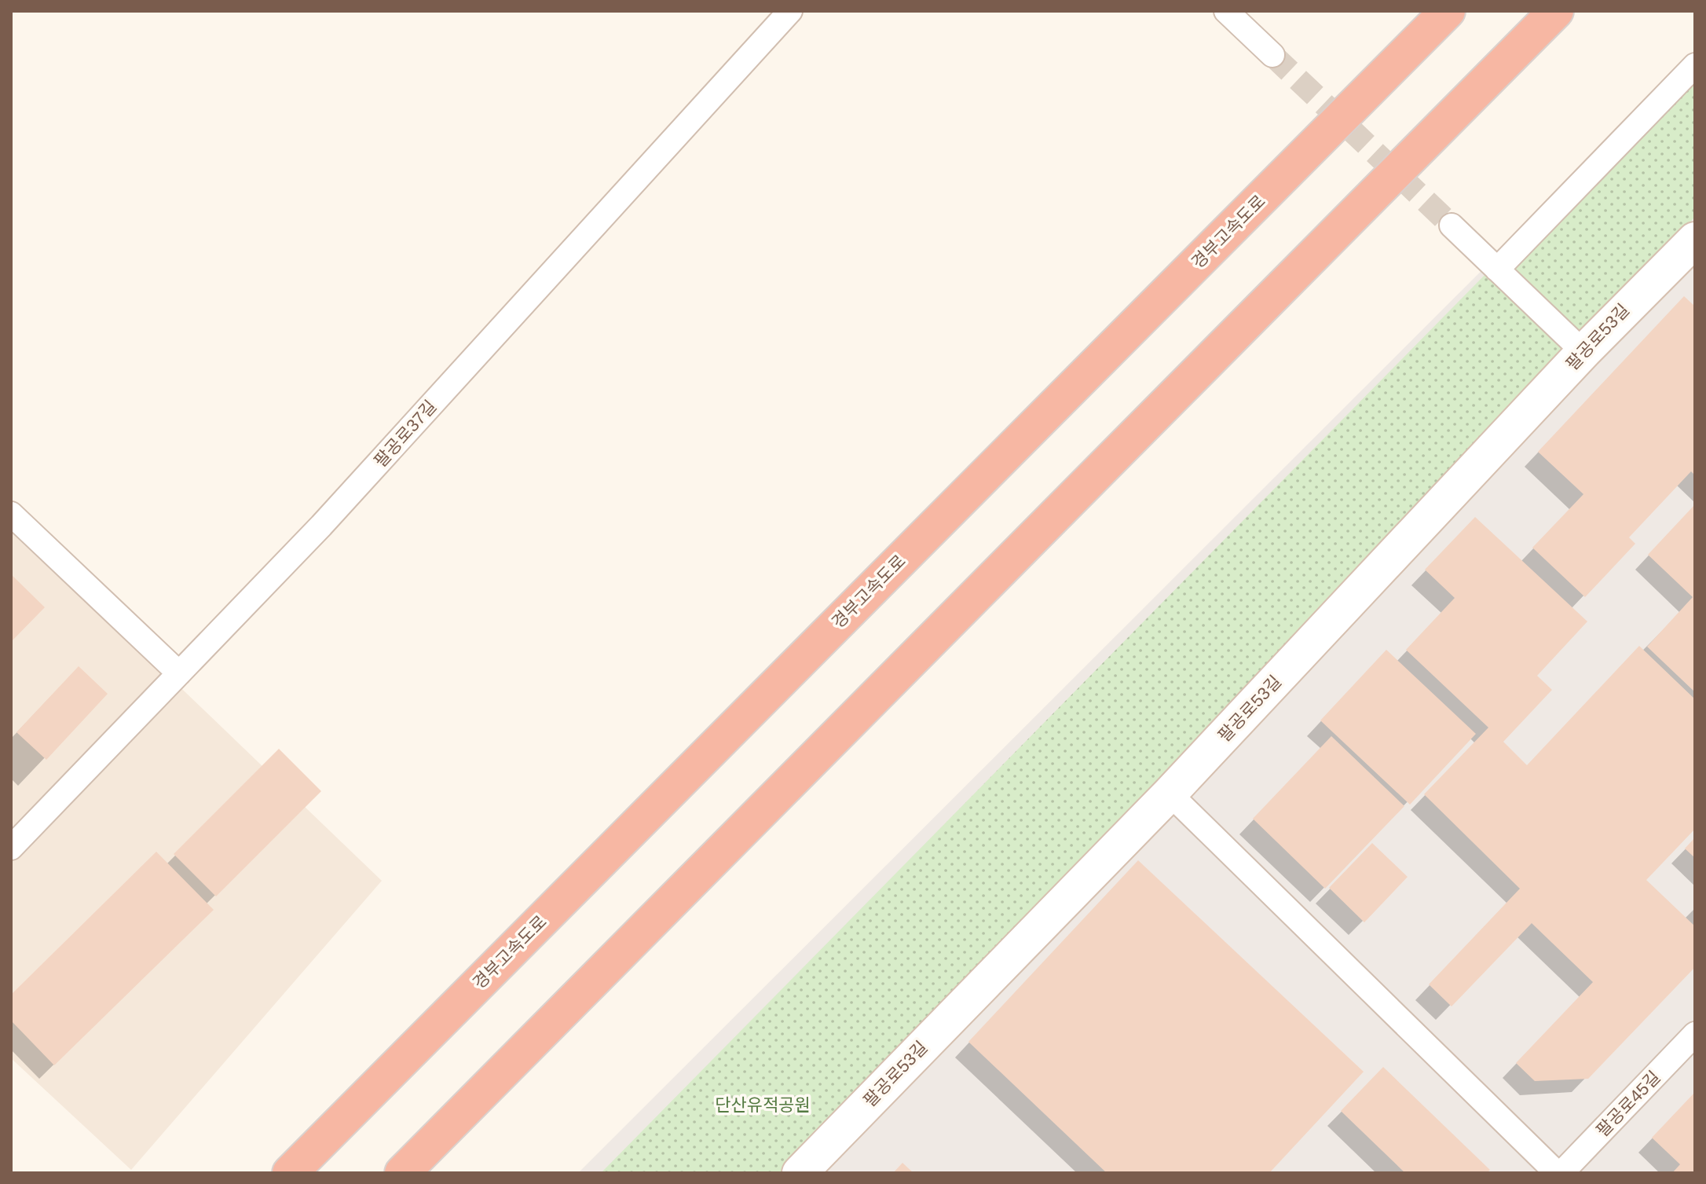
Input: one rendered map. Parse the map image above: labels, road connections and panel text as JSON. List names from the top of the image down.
{
  "streets": {
    "highway": ["경부고속도로"],
    "street": ["팔공로53길", "팔공로37길", "팔공로45길"]
  },
  "parks": ["단산유적공원"]
}
